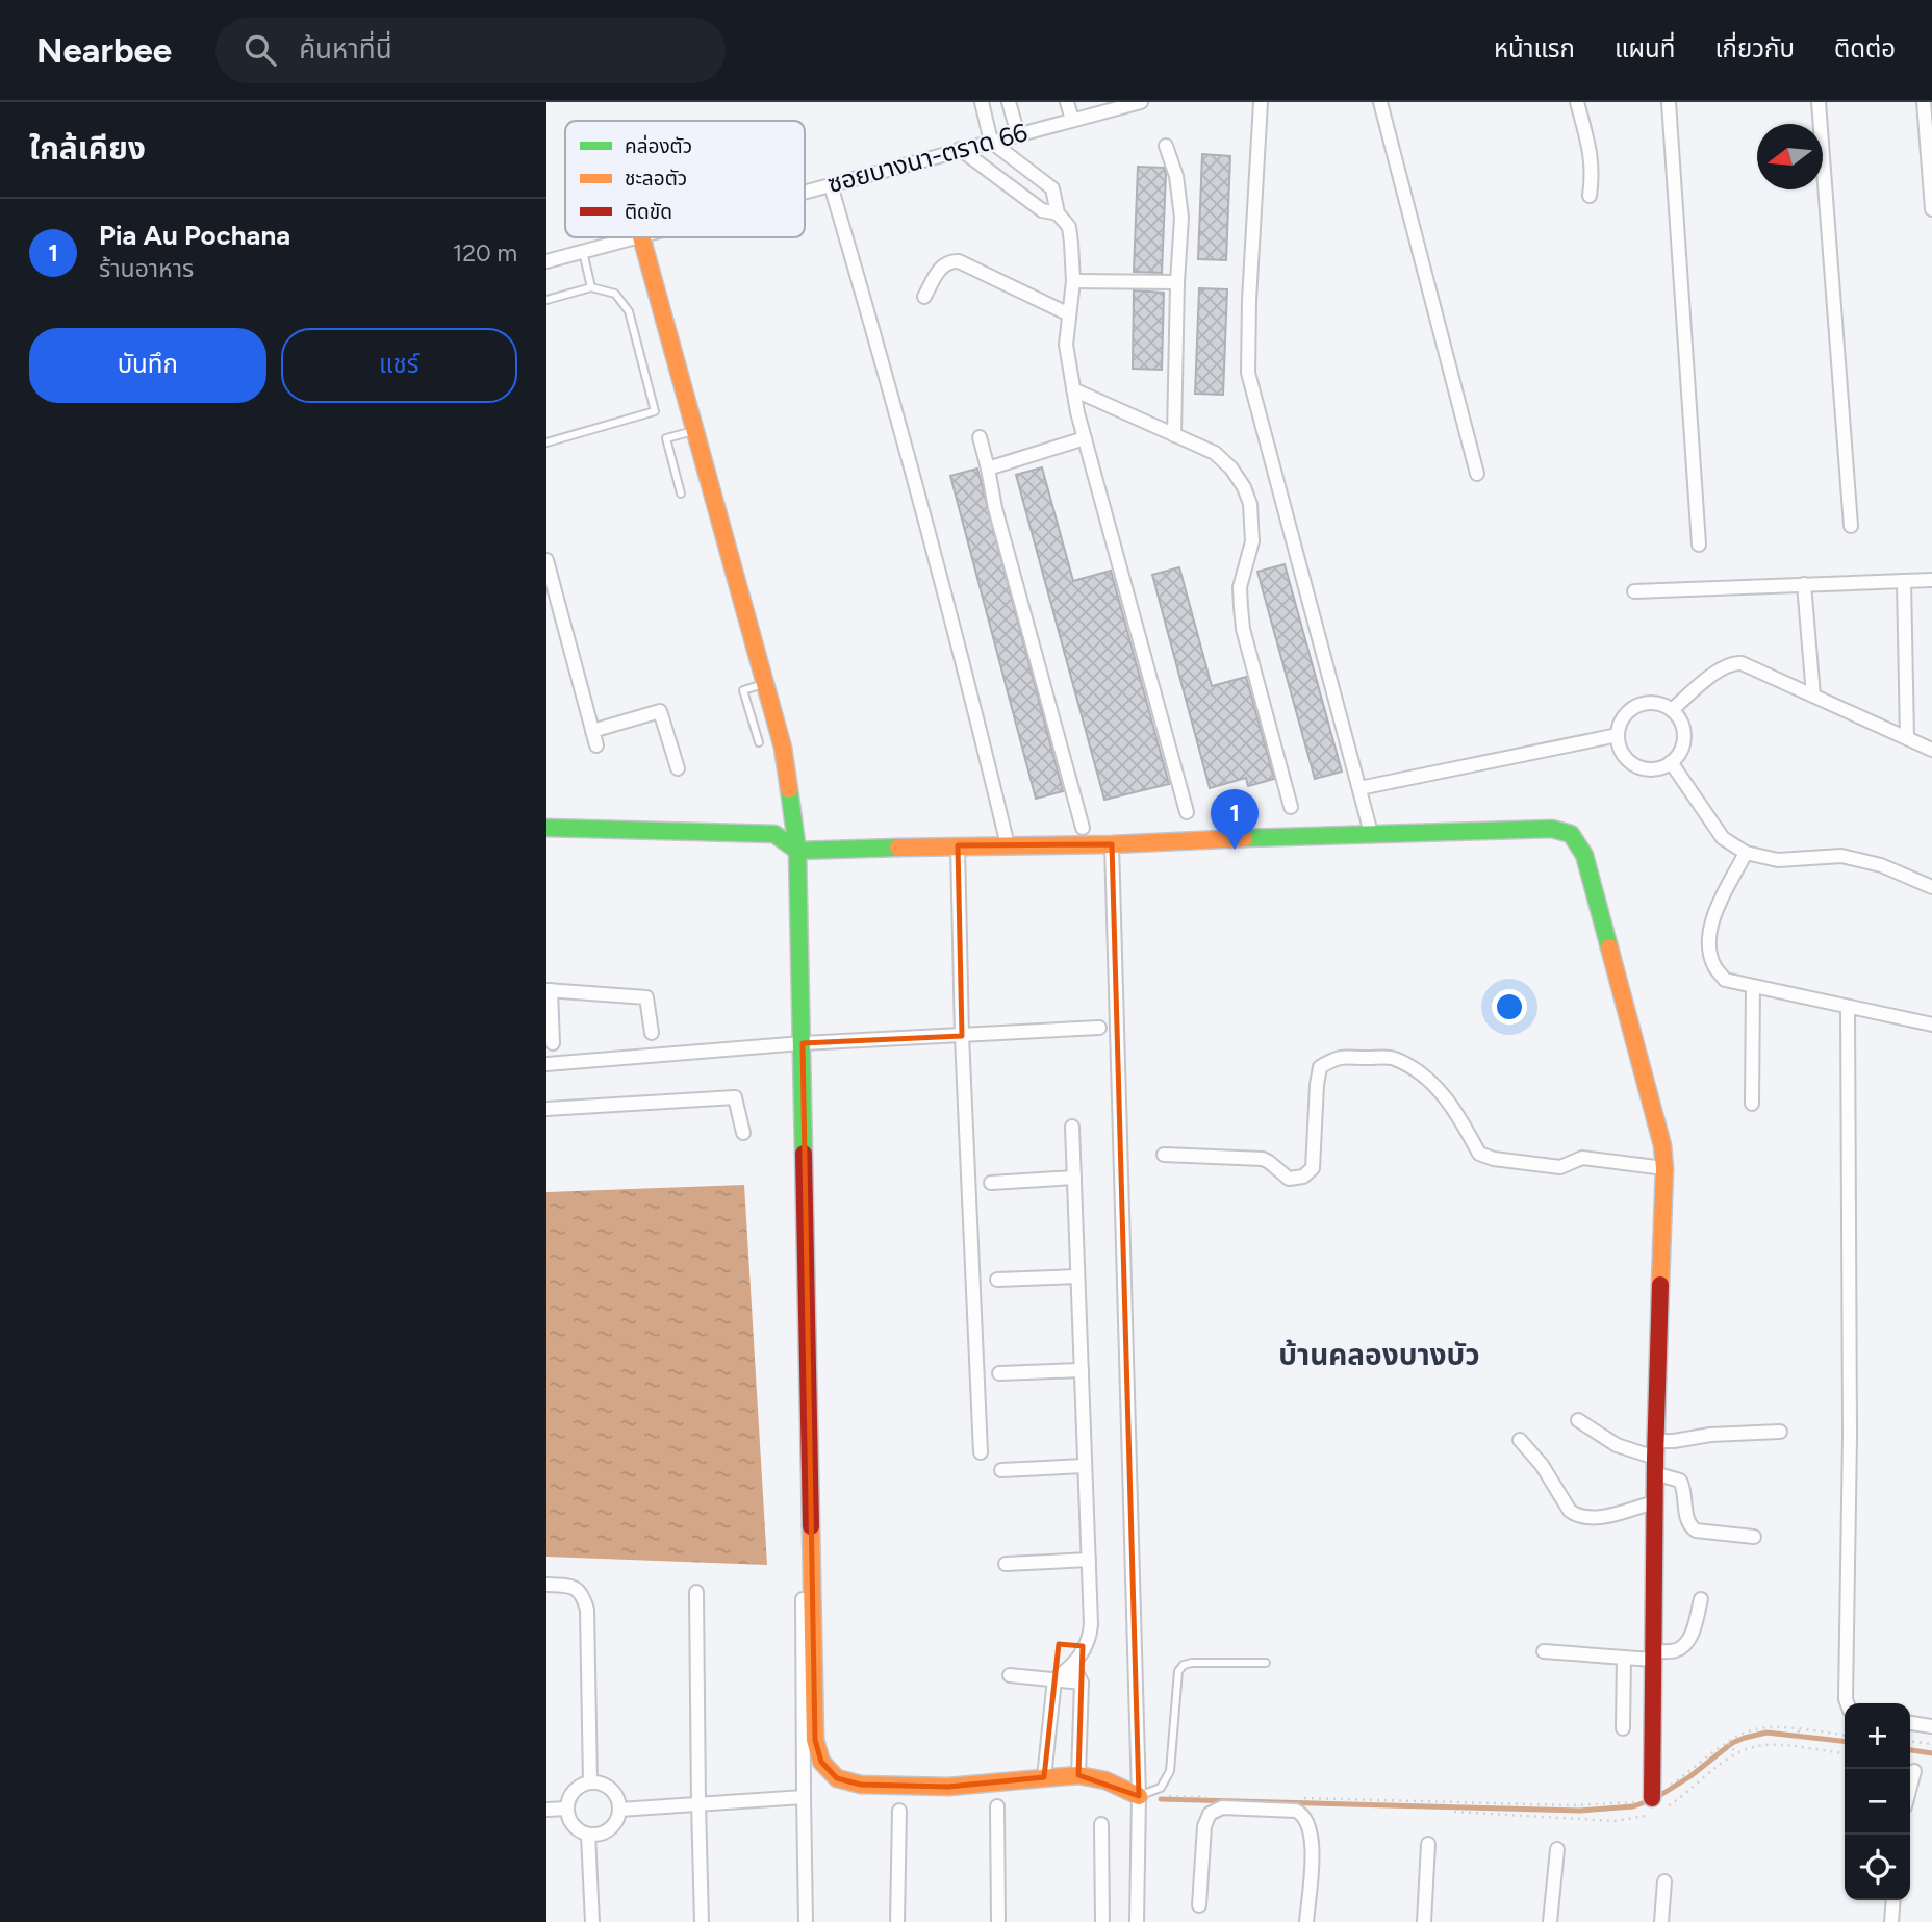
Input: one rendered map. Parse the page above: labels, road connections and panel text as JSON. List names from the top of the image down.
{
  "streets": {
    "street": ["ซอยบางนา-ตราด 66"]
  },
  "districts": ["บ้านคลองบางบัว"],
  "legend": ["คล่องตัว", "ชะลอตัว", "ติดขัด"],
  "north": "left",
  "page": {
    "header": "Nearbee",
    "search": "ค้นหาที่นี่",
    "nav": [
      "หน้าแรก",
      "แผนที่",
      "เกี่ยวกับ",
      "ติดต่อ"
    ],
    "heading": "ใกล้เคียง",
    "list": [
      {
        "mark": "1",
        "name": "Pia Au Pochana",
        "note": "ร้านอาหาร",
        "value": "120 m"
      }
    ],
    "buttons": ["บันทึก", "แชร์"],
    "pins": "1",
    "map_buttons": ["+", "−"]
  }
}
